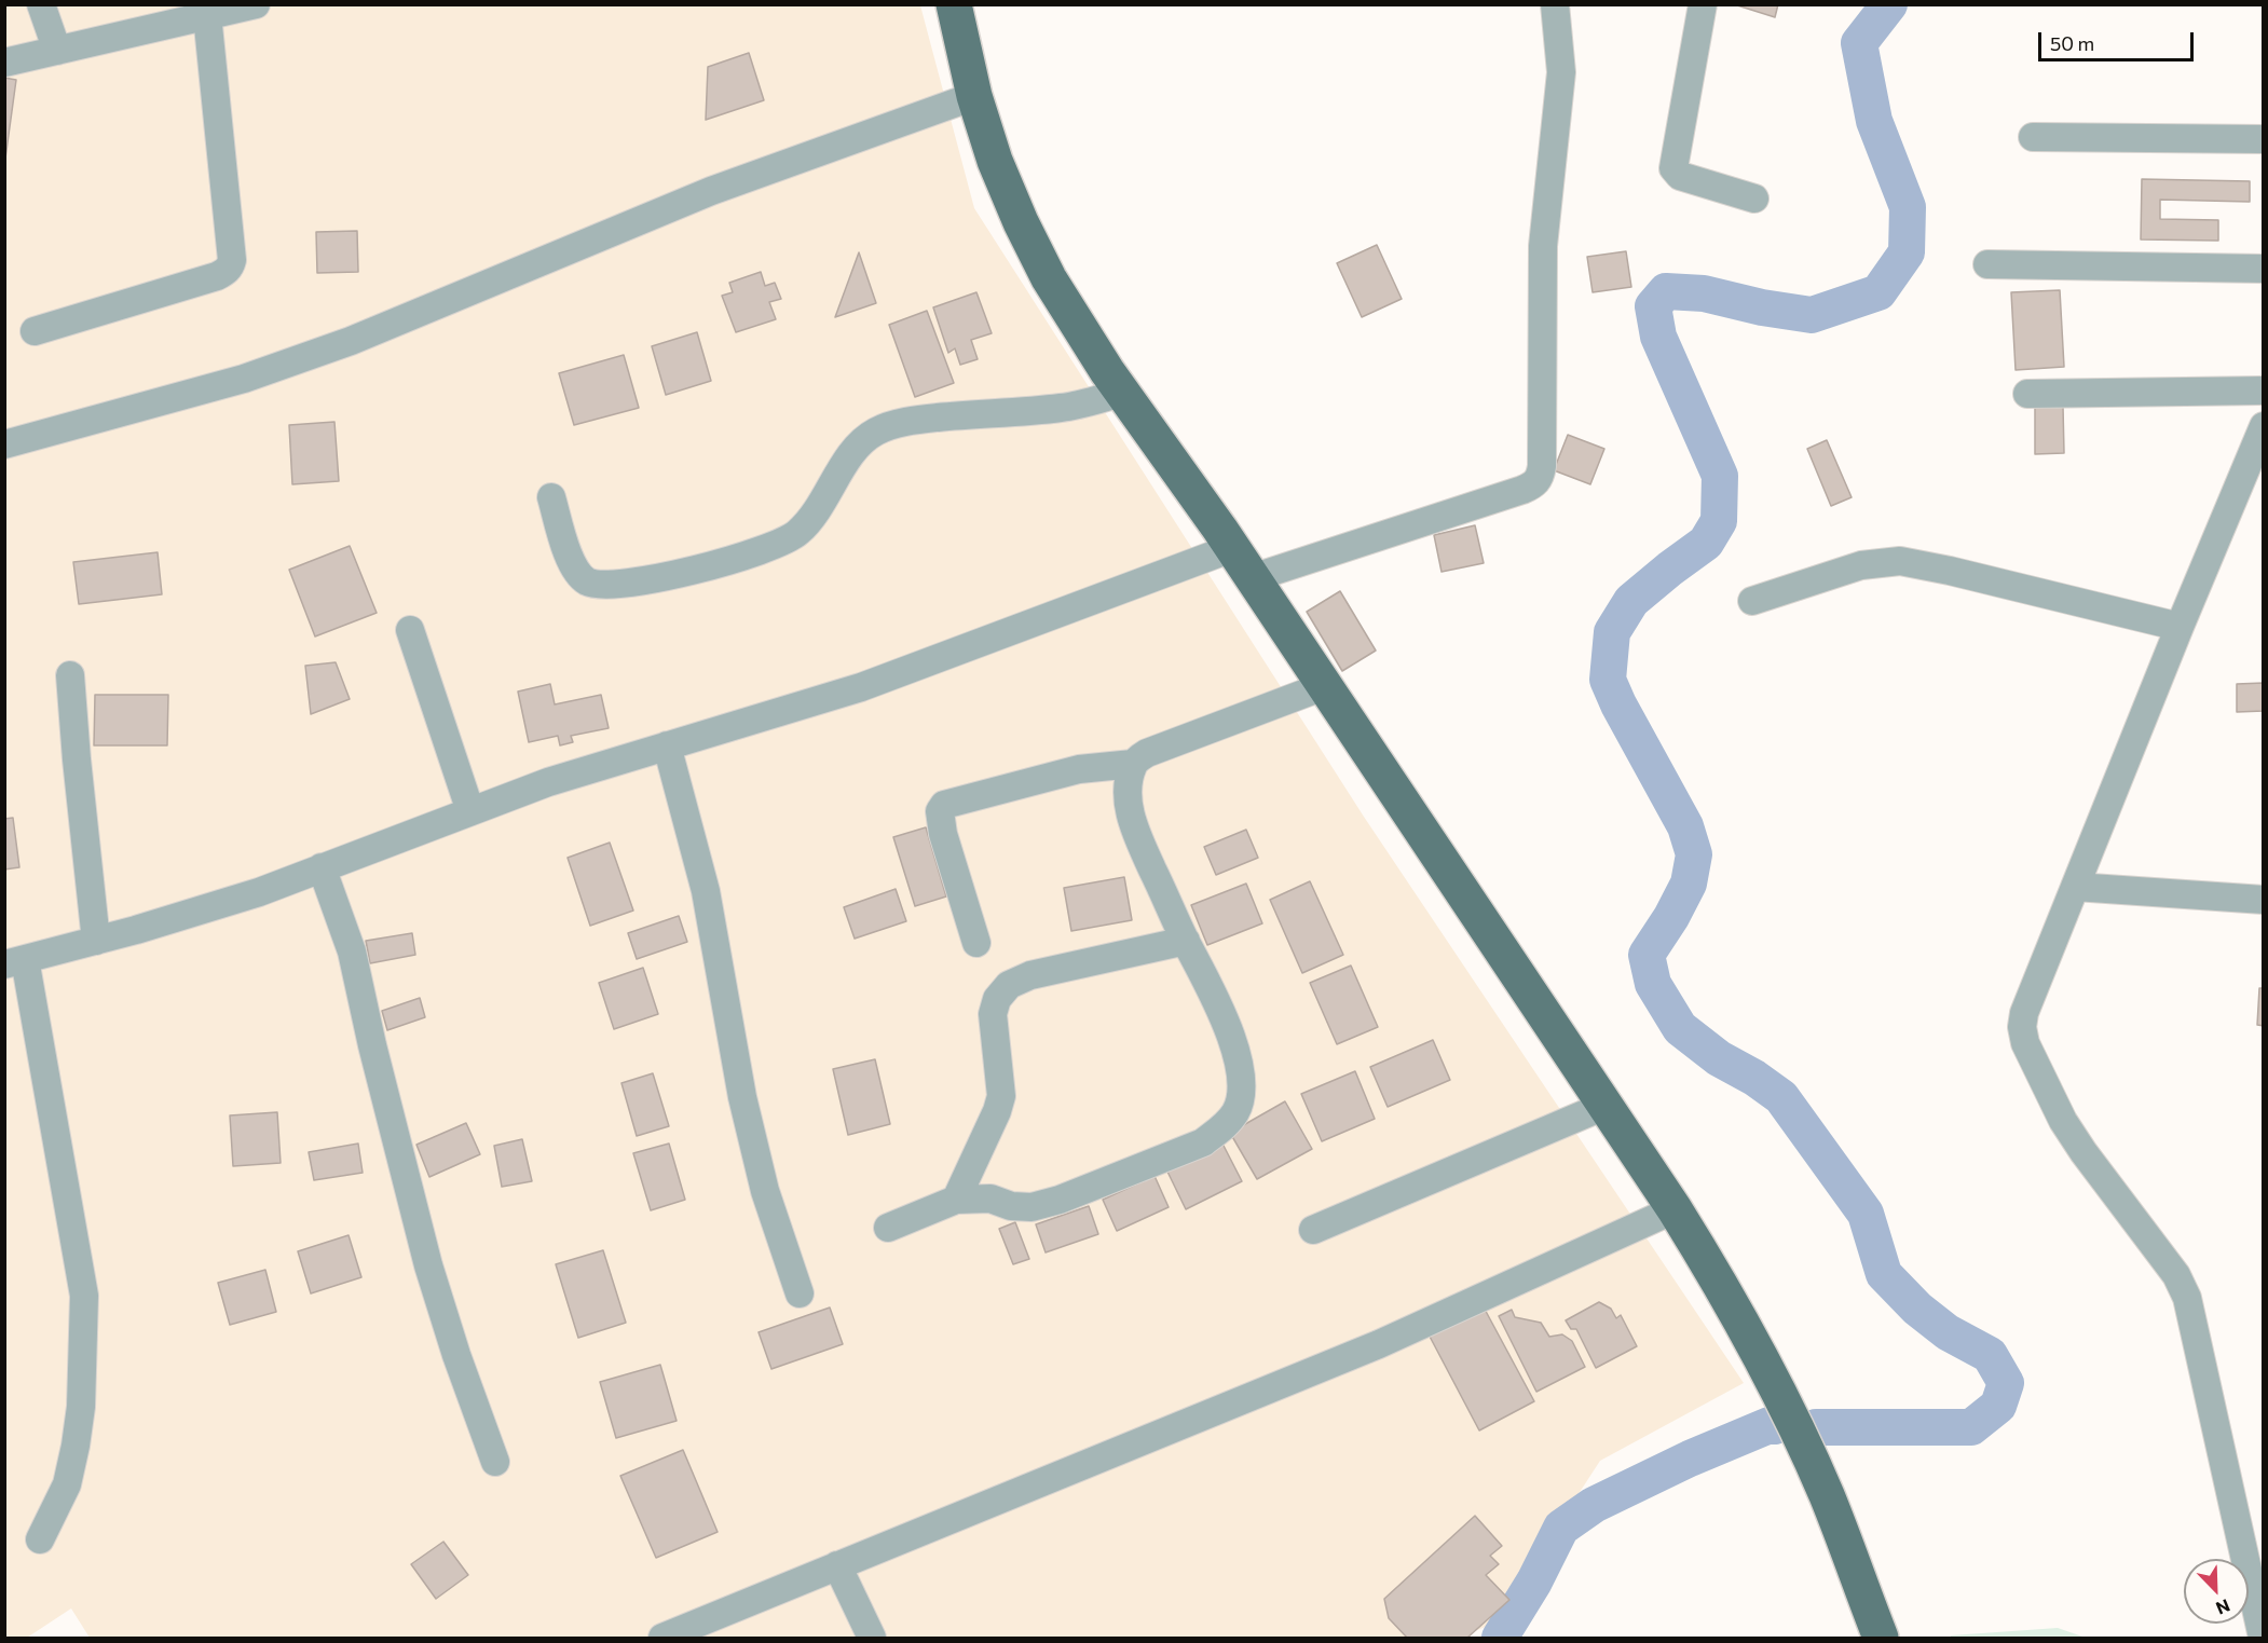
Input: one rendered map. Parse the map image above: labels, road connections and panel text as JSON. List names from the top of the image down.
{
  "scale_bar": "50 m",
  "north": "bottom right"
}
